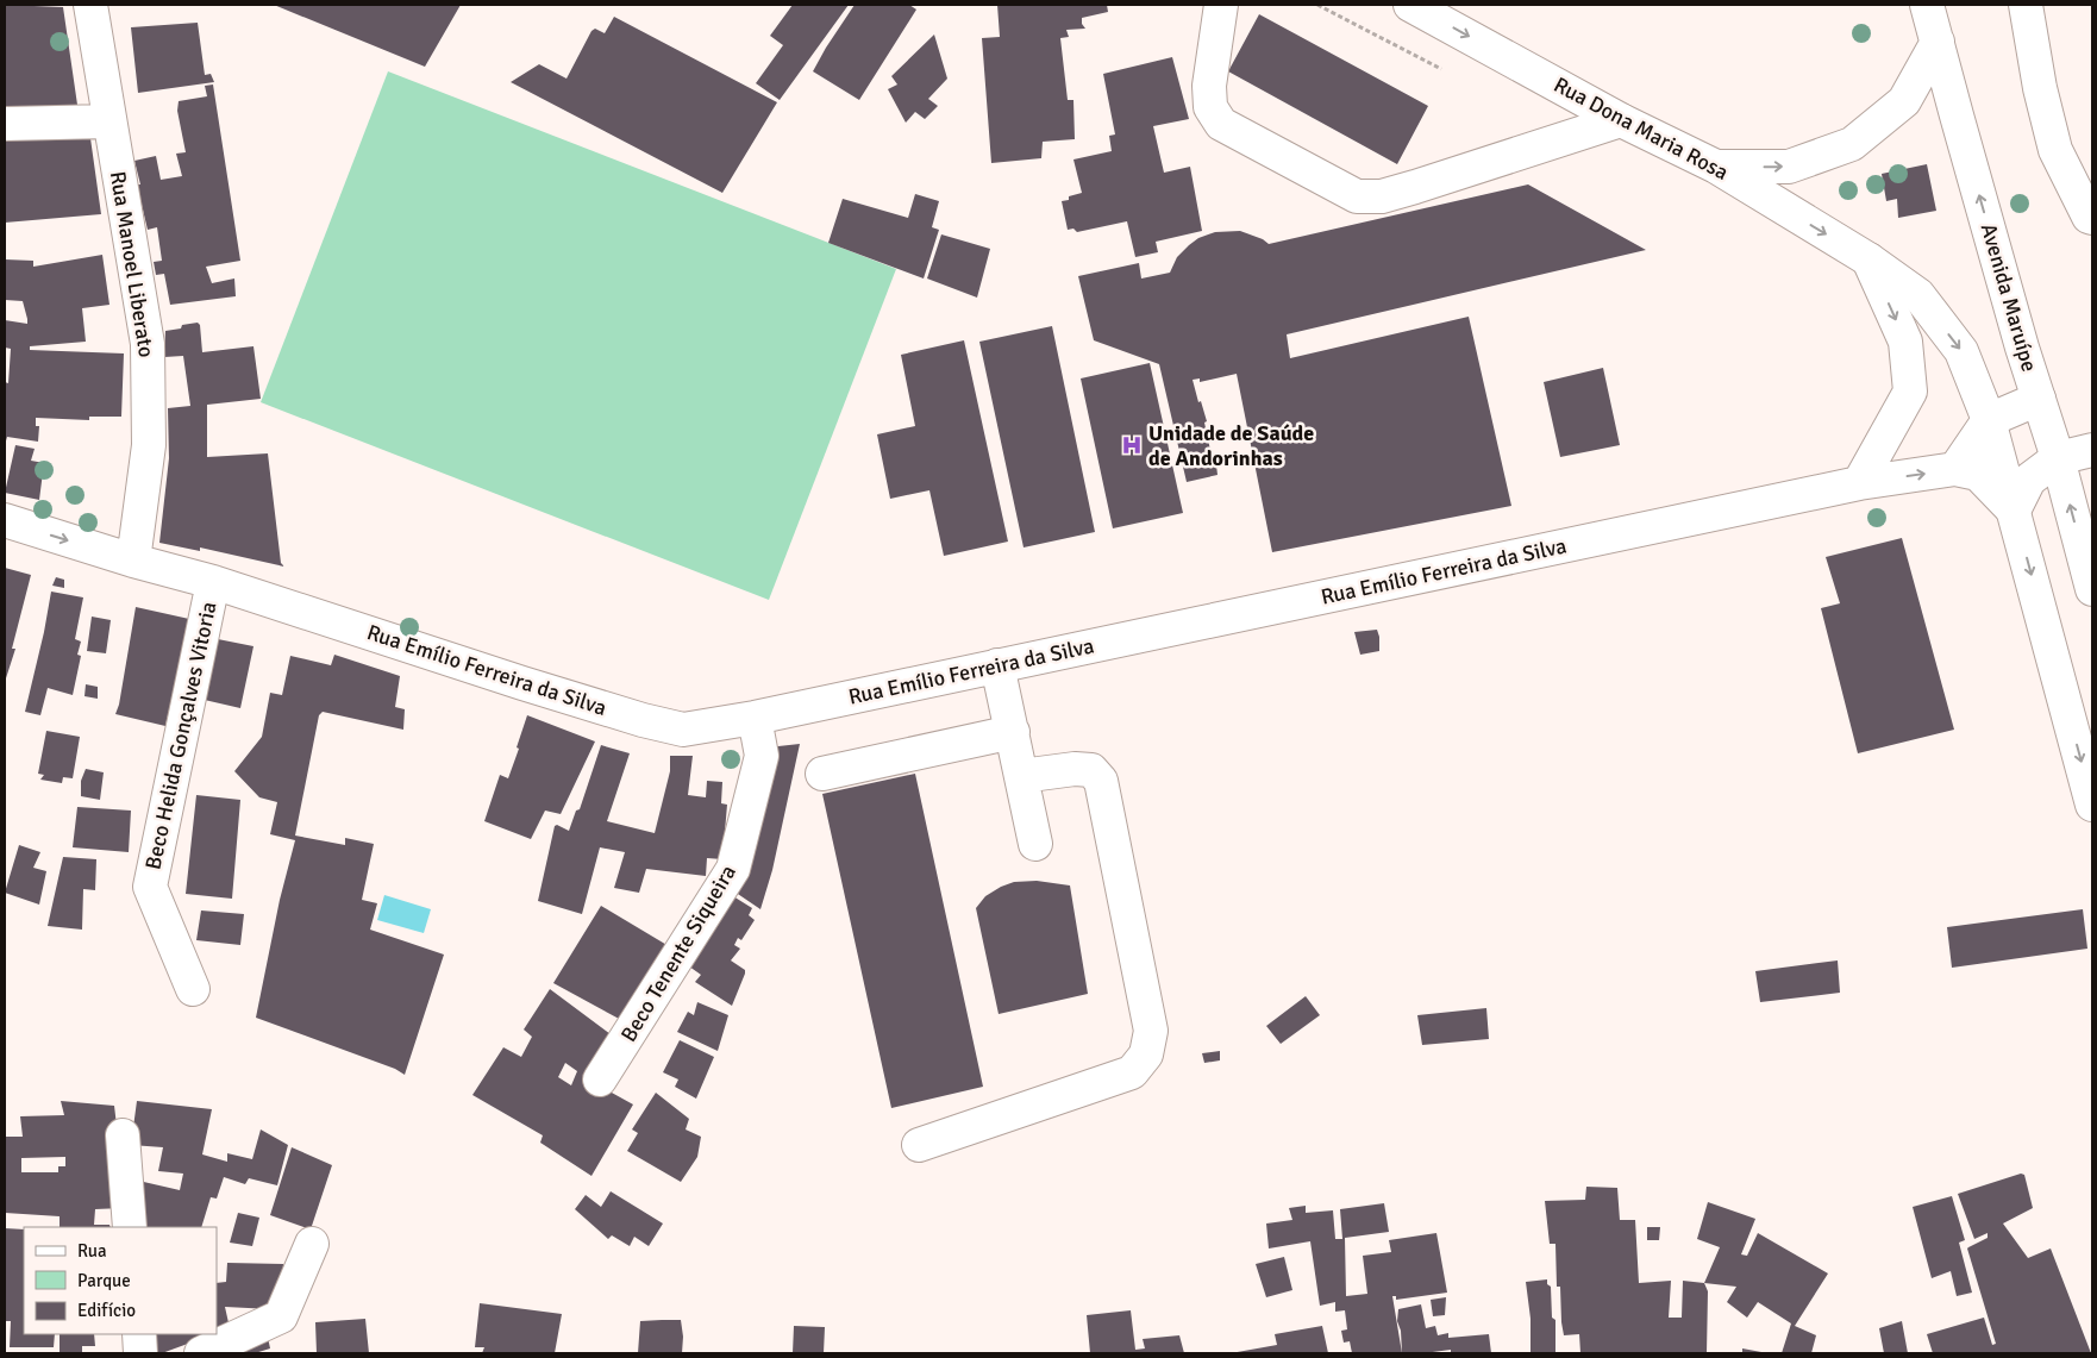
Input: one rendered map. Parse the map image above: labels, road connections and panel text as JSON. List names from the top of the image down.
{
  "streets": {
    "street": [
      "Rua Dona Maria Rosa",
      "Rua Manoel Liberato",
      "Avenida Maruípe",
      "Rua Emílio Ferreira da Silva",
      "Beco Helida Gonçalves Vitoria",
      "Beco Tenente Siqueira"
    ]
  },
  "crossings": [
    ["Rua Manoel Liberato", "Rua Emílio Ferreira da Silva"],
    ["Rua Emílio Ferreira da Silva", "Beco Helida Gonçalves Vitoria"],
    ["Rua Emílio Ferreira da Silva", "Beco Tenente Siqueira"]
  ],
  "one_way": ["Rua Dona Maria Rosa"],
  "places": {
    "hospital": ["Unidade de Saúde de Andorinhas"]
  },
  "legend": ["Rua", "Parque", "Edifício"]
}
